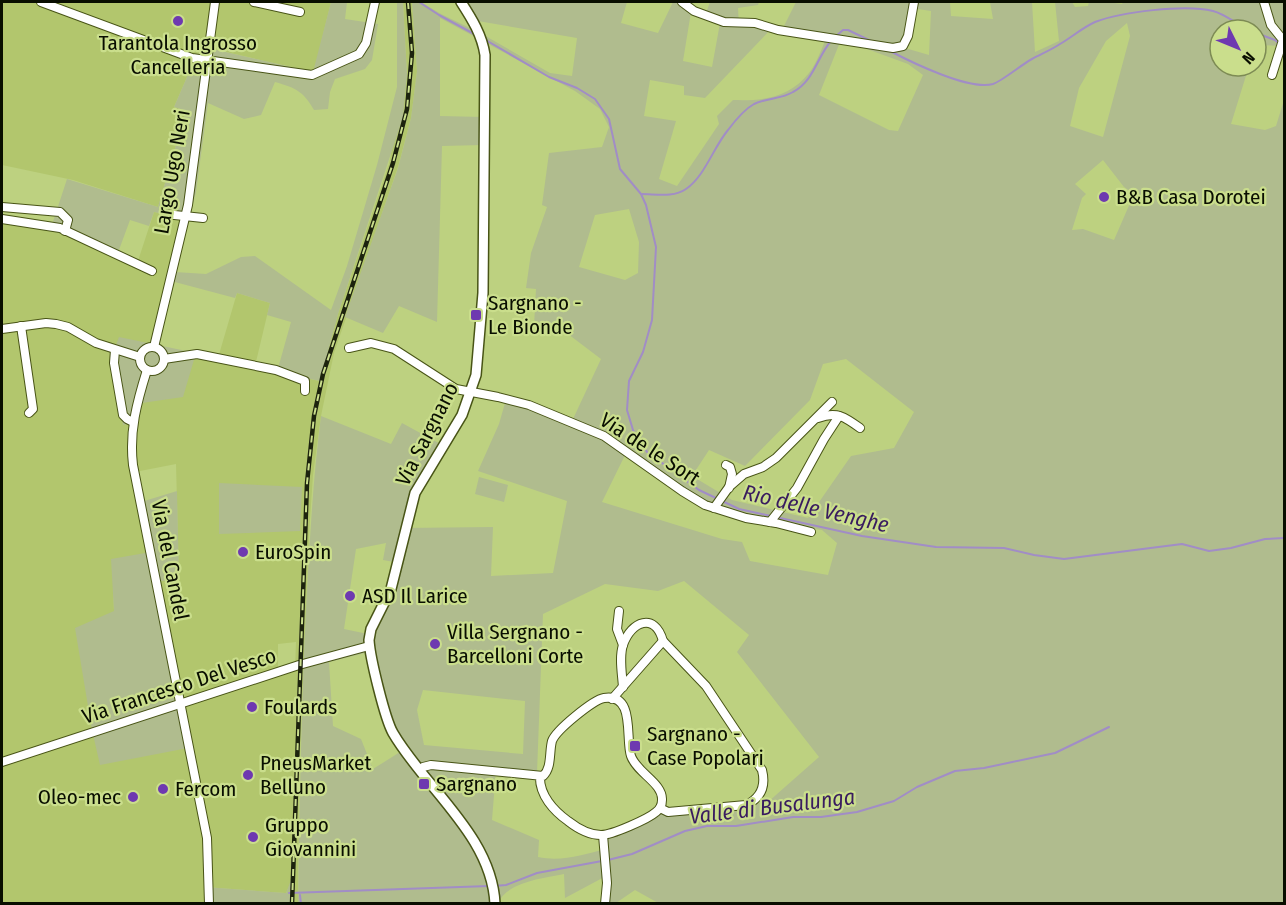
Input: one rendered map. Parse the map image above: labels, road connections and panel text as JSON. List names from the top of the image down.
{
  "streets": {
    "street": [
      "Largo Ugo Neri",
      "Via Sargnano",
      "Via de le Sort",
      "Via del Candel",
      "Via Francesco Del Vesco"
    ]
  },
  "crossings": [
    ["Largo Ugo Neri", "Via del Candel"],
    ["Via Sargnano", "Via de le Sort"],
    ["Via Sargnano", "Via Francesco Del Vesco"],
    ["Via del Candel", "Via Francesco Del Vesco"]
  ],
  "water": ["Rio delle Venghe", "Valle di Busalunga"],
  "places": {
    "other": [
      "Tarantola Ingrosso Cancelleria",
      "B&B Casa Dorotei",
      "EuroSpin",
      "ASD Il Larice",
      "Villa Sergnano - Barcelloni Corte",
      "Foulards",
      "PneusMarket Belluno",
      "Fercom",
      "Oleo-mec",
      "Gruppo Giovannini"
    ],
    "transit": ["Sargnano - Le Bionde", "Sargnano - Case Popolari", "Sargnano"]
  },
  "north": "bottom right"
}
